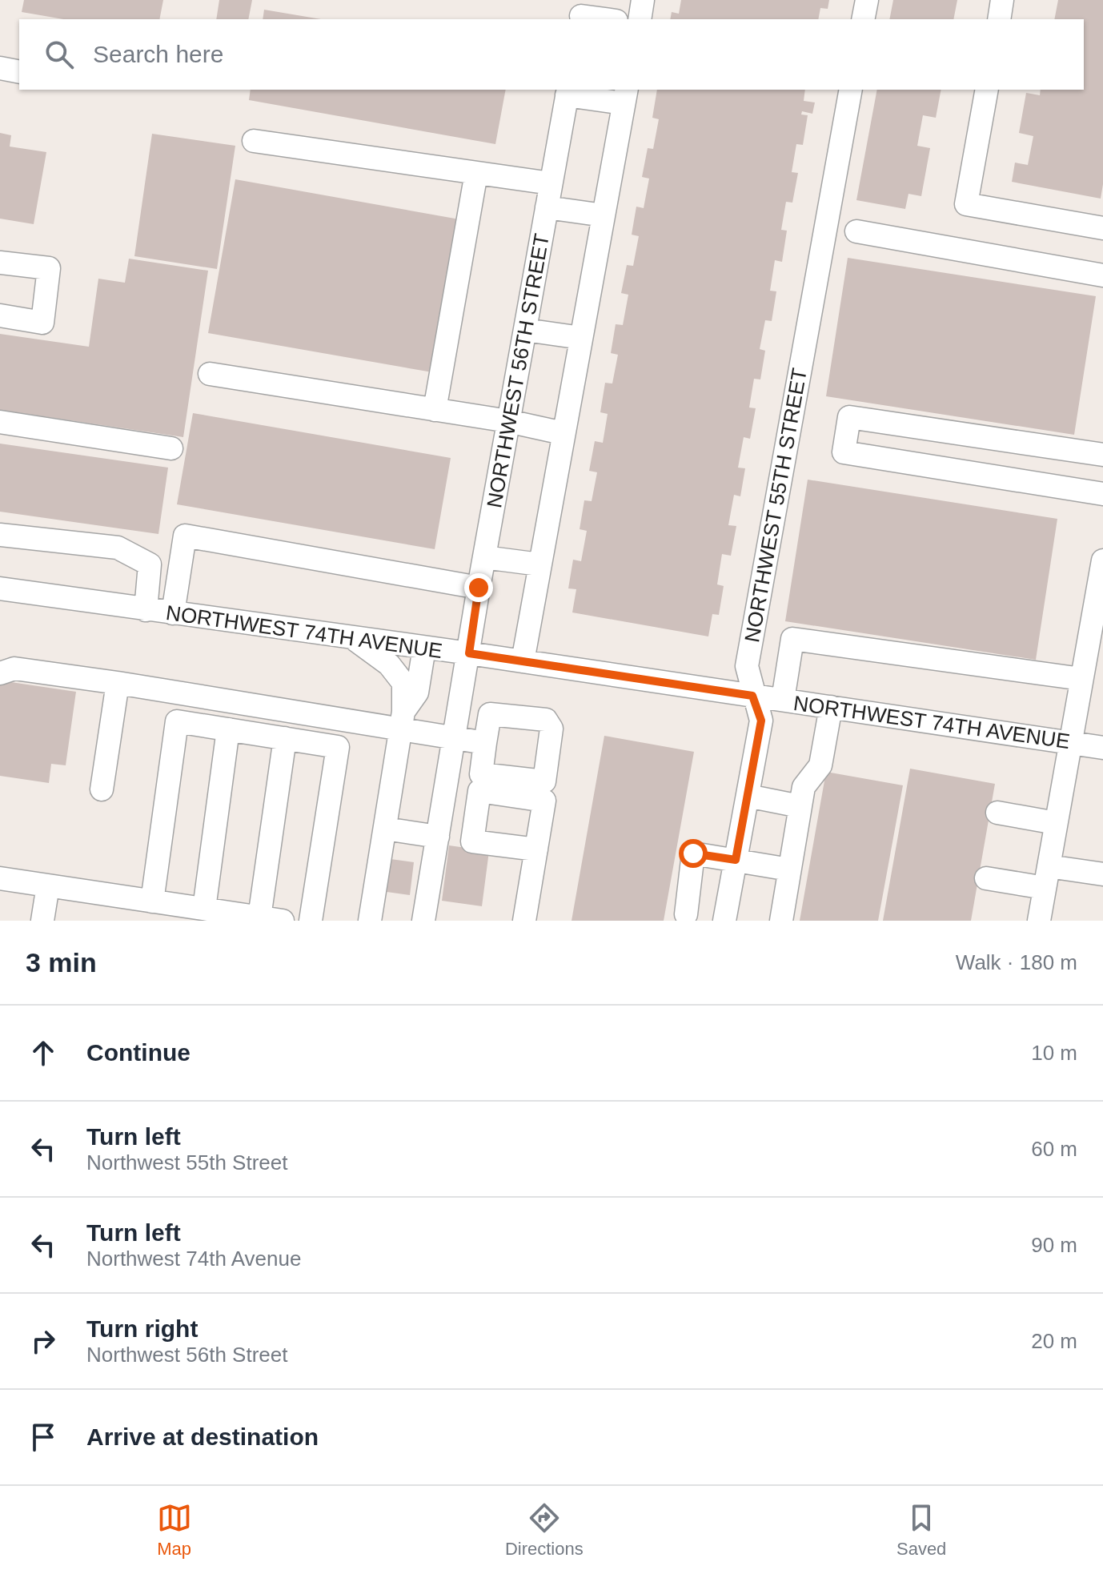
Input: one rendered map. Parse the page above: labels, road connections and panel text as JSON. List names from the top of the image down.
{
  "streets": {
    "street": ["NORTHWEST 56TH STREET", "NORTHWEST 55TH STREET", "NORTHWEST 74TH AVENUE"]
  },
  "crossings": [
    ["NORTHWEST 56TH STREET", "NORTHWEST 74TH AVENUE"],
    ["NORTHWEST 55TH STREET", "NORTHWEST 74TH AVENUE"]
  ],
  "page": {
    "search": "Search here",
    "heading": ["3 min", "Walk · 180 m"],
    "list": [
      ["Continue", "10 m"],
      ["Turn left", "Northwest 55th Street", "60 m"],
      ["Turn left", "Northwest 74th Avenue", "90 m"],
      ["Turn right", "Northwest 56th Street", "20 m"],
      "Arrive at destination"
    ],
    "nav": ["Map", "Directions", "Saved"]
  }
}
